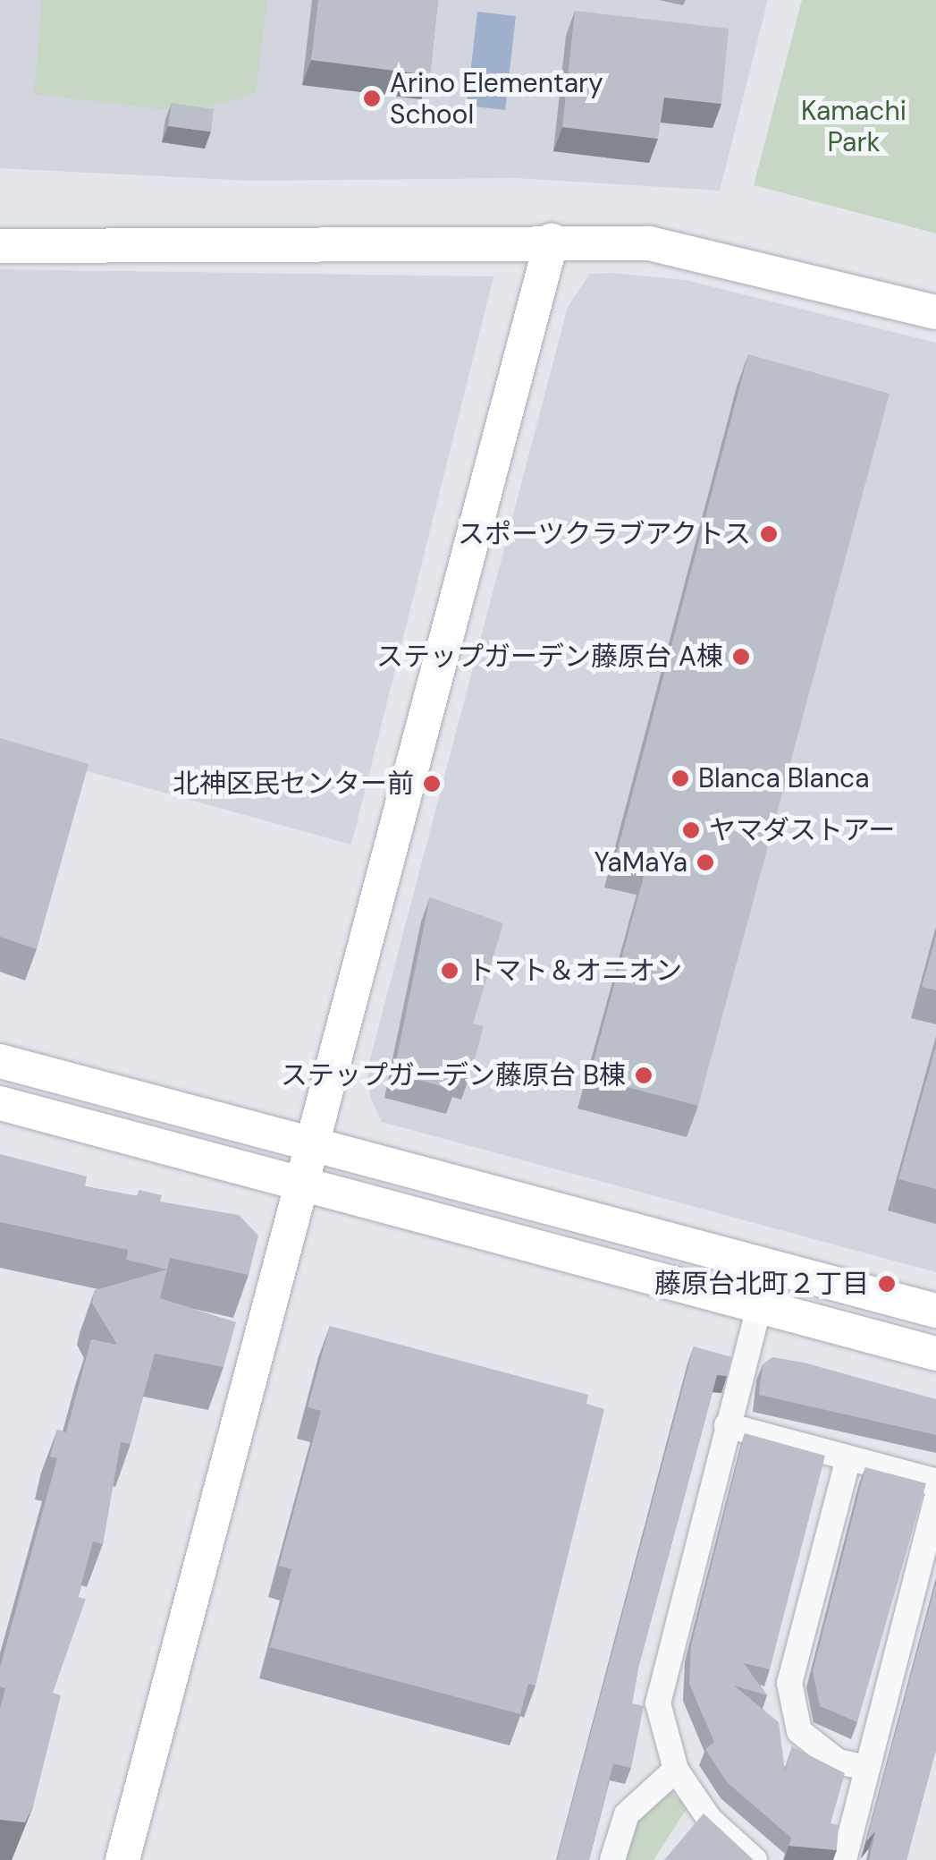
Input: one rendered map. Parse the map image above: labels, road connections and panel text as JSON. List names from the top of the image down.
{
  "parks": ["Kamachi Park"],
  "places": [
    "Arino Elementary School",
    "スポーツクラブアクトス",
    "ステップガーデン藤原台 A棟",
    "Blanca Blanca",
    "北神区民センター前",
    "ヤマダストアー",
    "YaMaYa",
    "トマト＆オニオン",
    "ステップガーデン藤原台 B棟",
    "藤原台北町２丁目"
  ]
}
